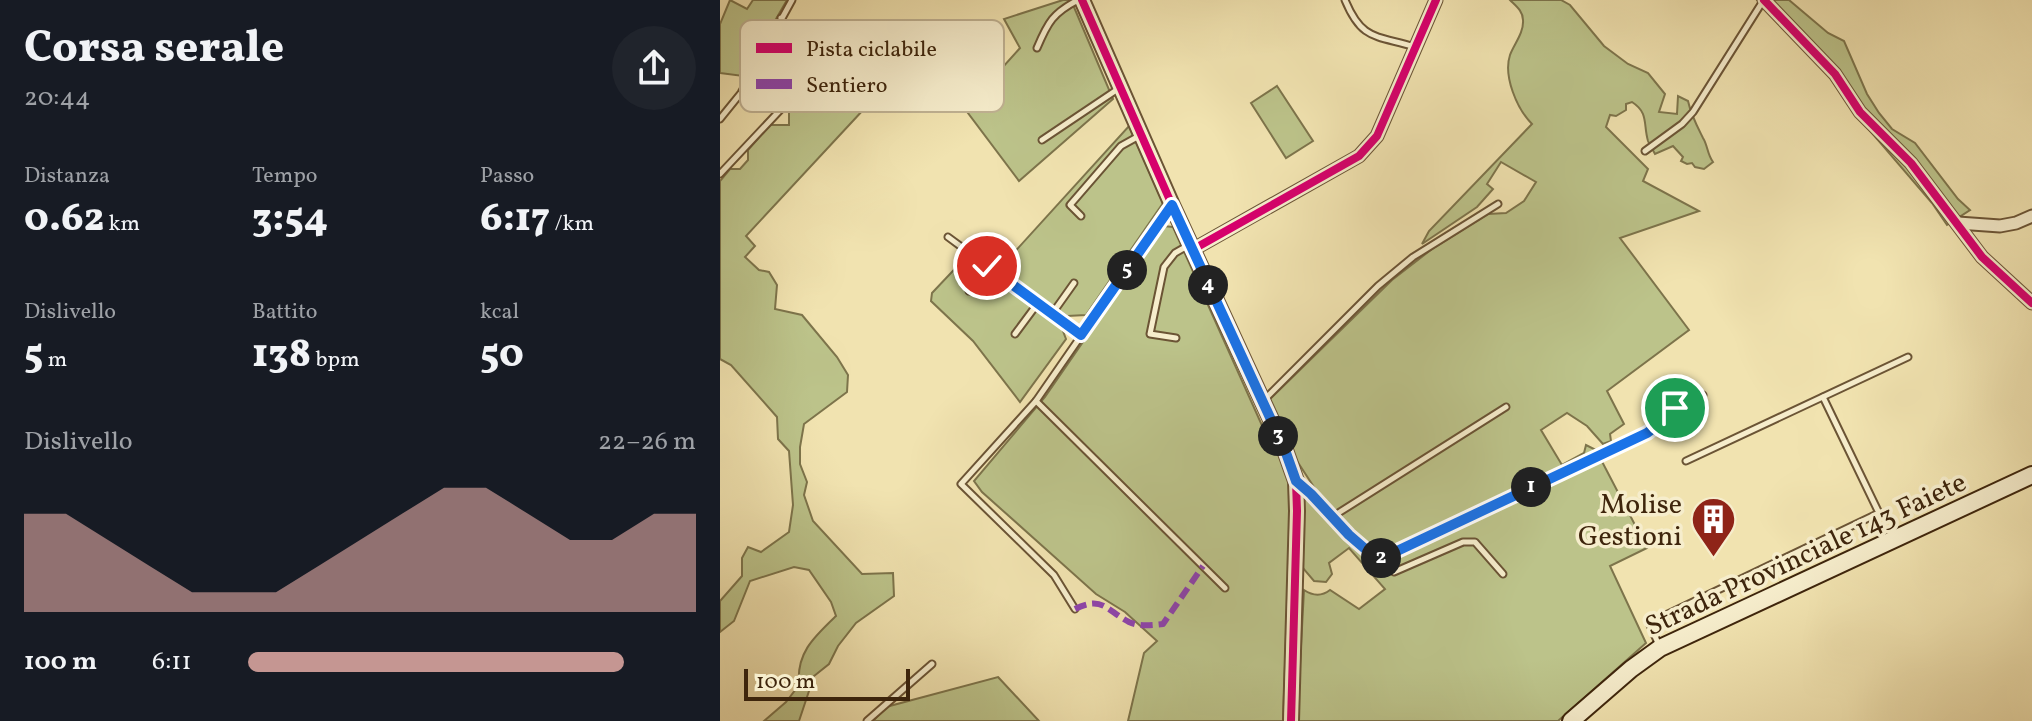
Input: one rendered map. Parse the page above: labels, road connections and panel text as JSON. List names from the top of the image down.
{
  "streets": {
    "main road": ["Strada Provinciale 143 Faiete"]
  },
  "places": {
    "building": ["Molise Gestioni"]
  },
  "legend": ["Pista ciclabile", "Sentiero"],
  "scale_bar": "100 m",
  "page": {
    "heading": ["Corsa serale", "20:44"],
    "stats": [
      ["Distanza", "0.62 km"],
      ["Tempo", "3:54"],
      ["Passo", "6:17 /km"],
      ["Dislivello", "5 m"],
      ["Battito", "138 bpm"],
      ["kcal", "50"]
    ],
    "pins": [
      "5",
      "4",
      "3",
      "1",
      "2"
    ],
    "chart": ["Dislivello", "22–26 m"],
    "list": [
      {
        "name": "100 m",
        "note": "6:11"
      }
    ],
    "scale": "100 m"
  }
}
